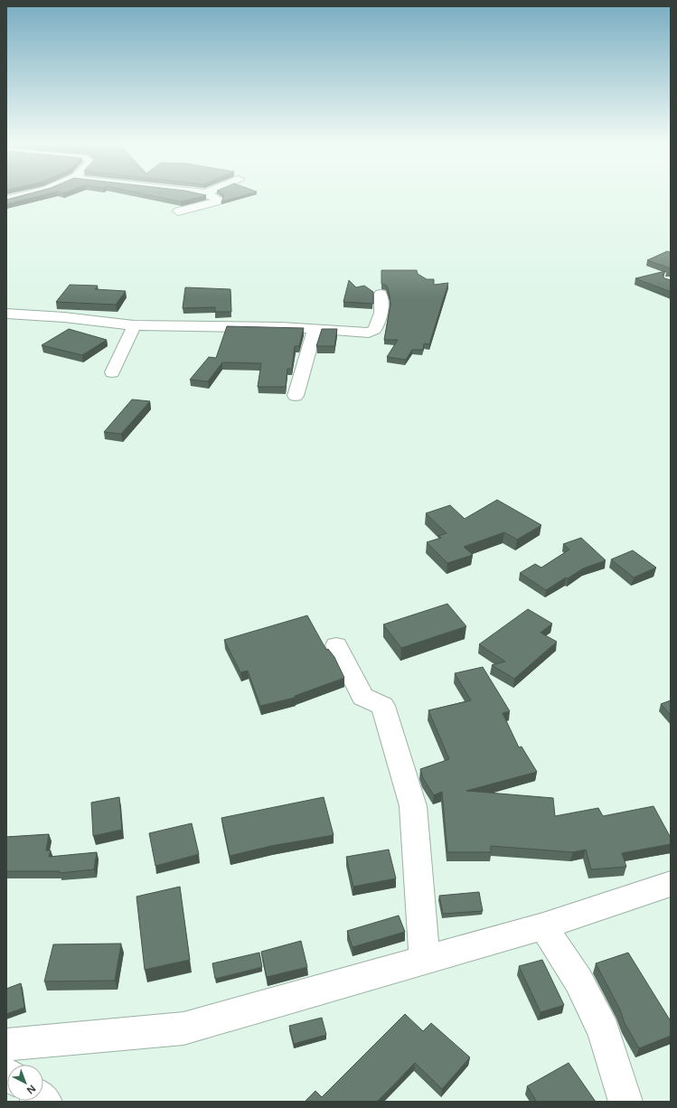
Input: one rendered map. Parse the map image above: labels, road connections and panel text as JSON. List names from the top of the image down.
{
  "north": "bottom right"
}
